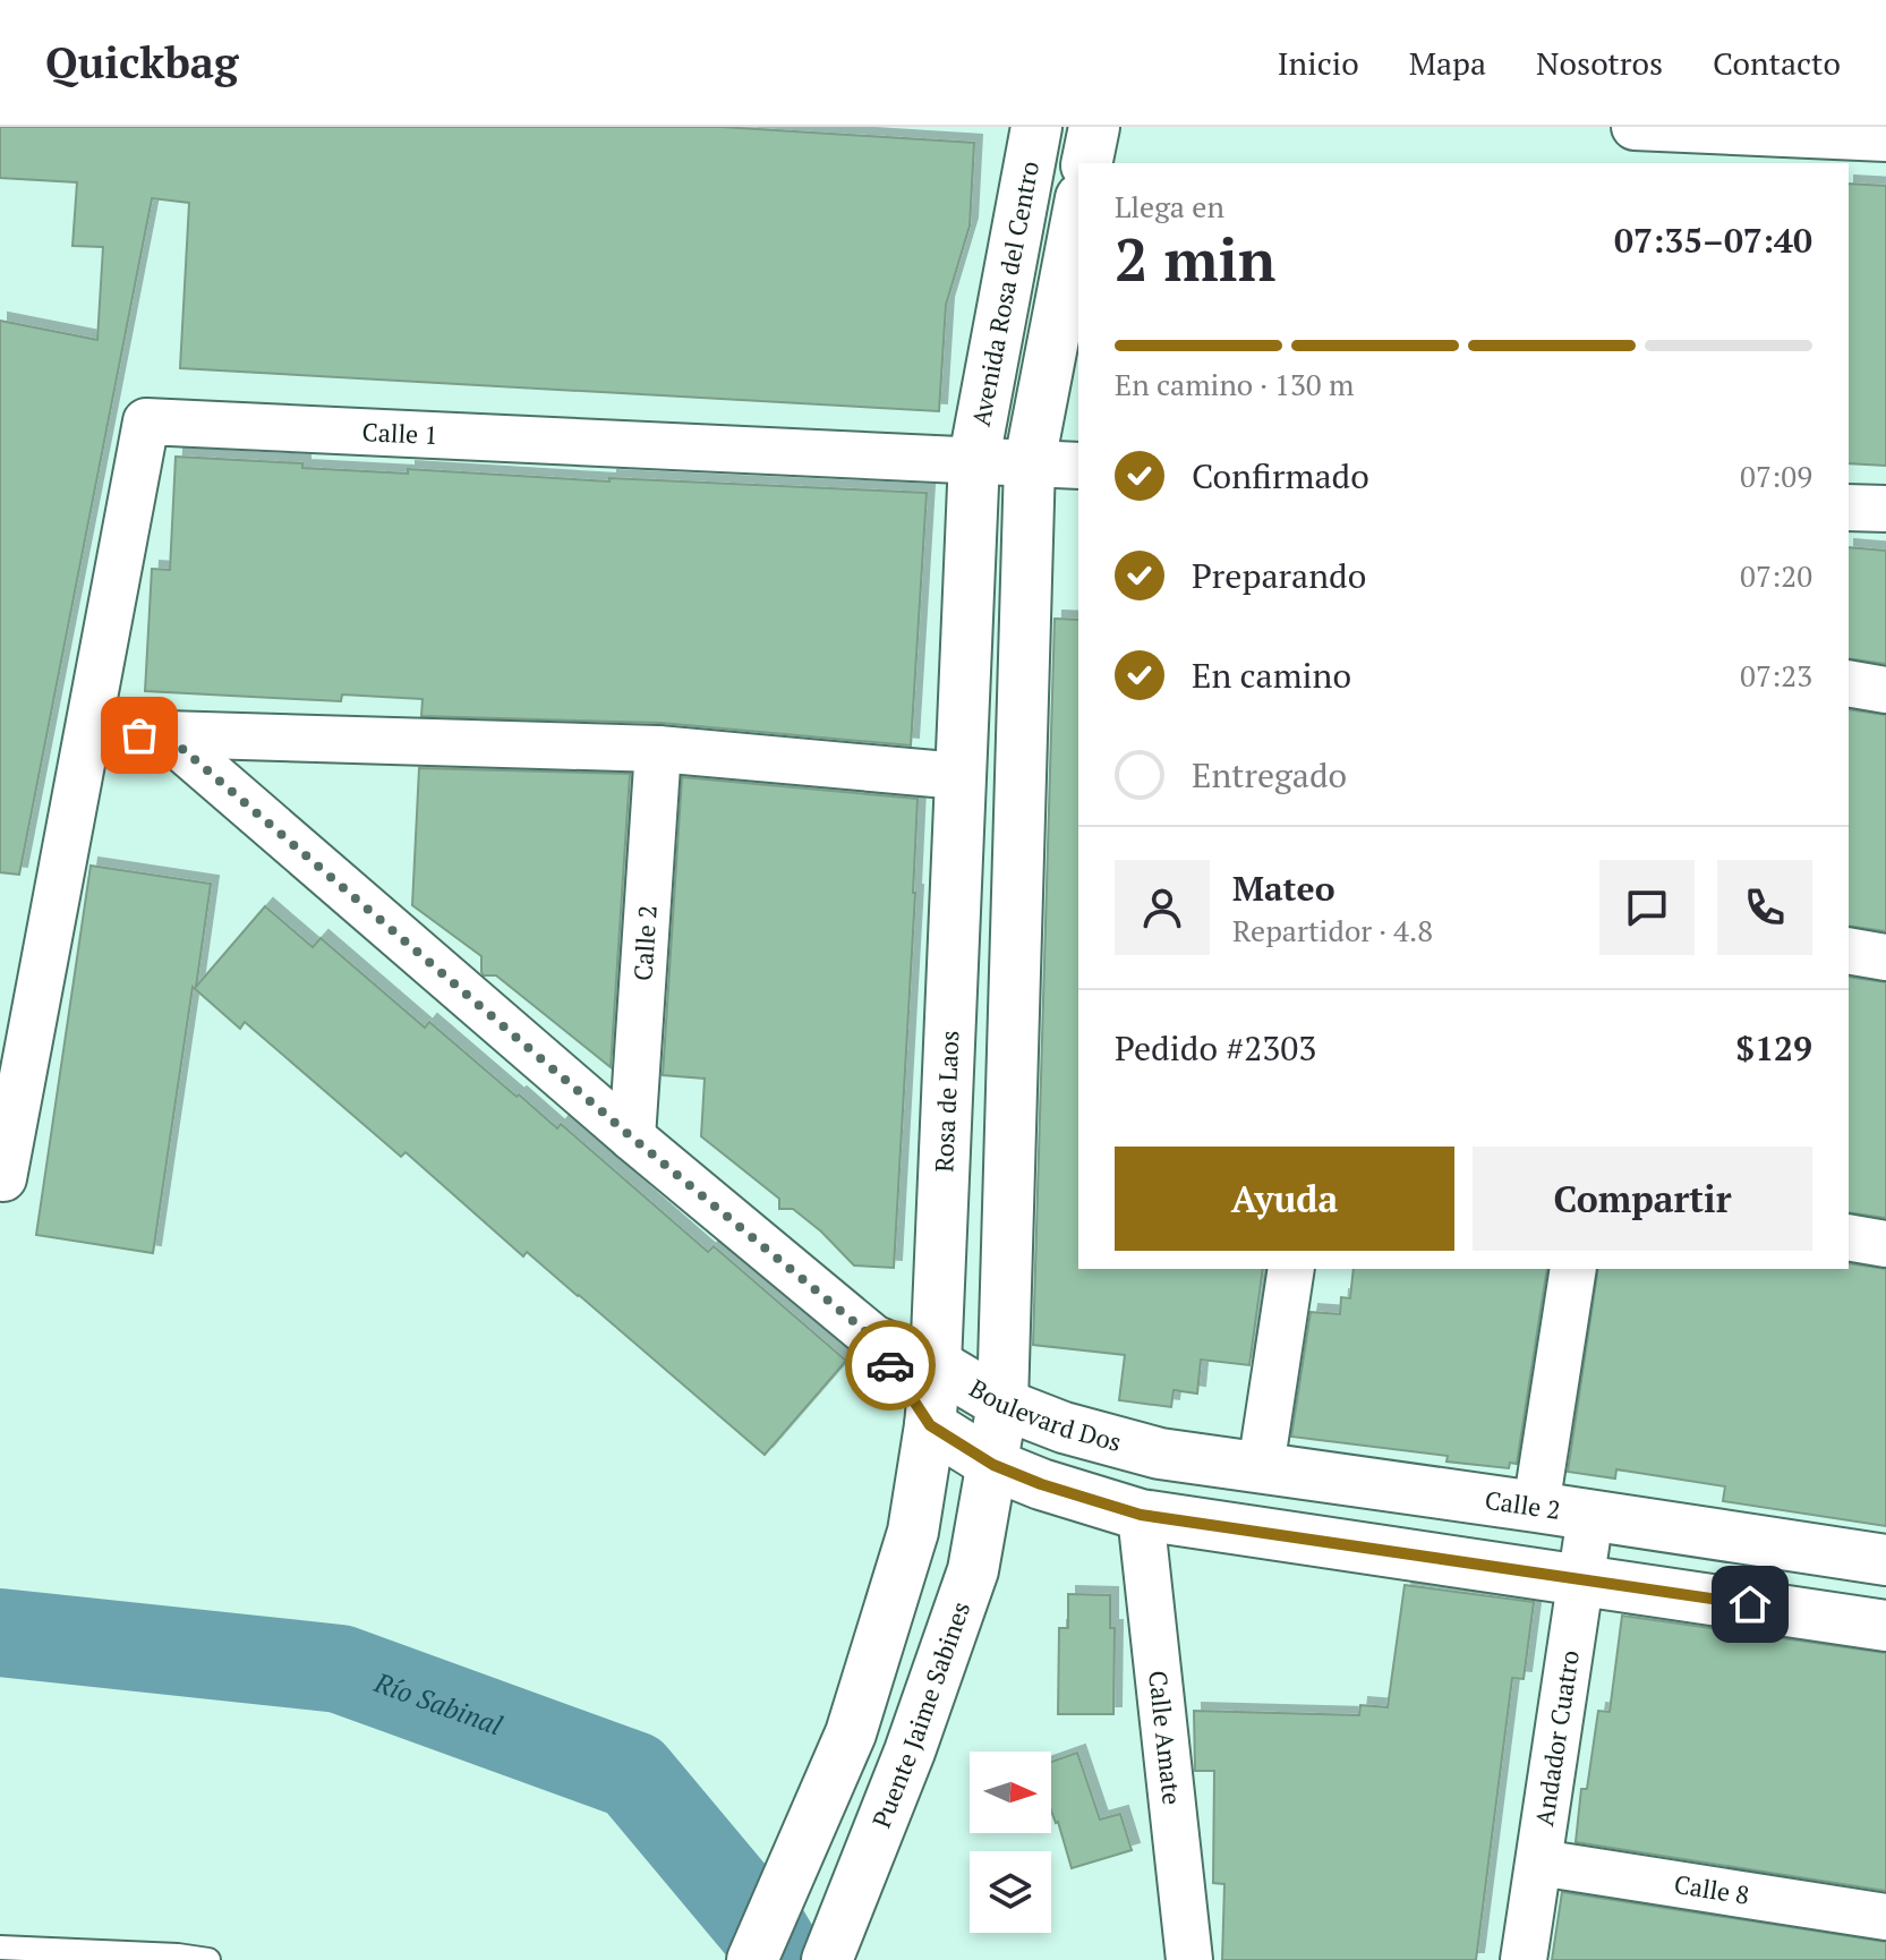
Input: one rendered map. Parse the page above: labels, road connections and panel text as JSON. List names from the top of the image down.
{
  "streets": {
    "main road": [
      "Avenida Rosa del Centro",
      "Calle 2",
      "Rosa de Laos",
      "Boulevard Dos",
      "Puente Jaime Sabines"
    ],
    "street": [
      "Calle 1",
      "Calle Amate",
      "Andador Cuatro",
      "Calle 8"
    ]
  },
  "crossings": [
    ["Avenida Rosa del Centro", "Calle 1"],
    ["Avenida Rosa del Centro", "Rosa de Laos"],
    ["Calle 1", "Rosa de Laos"],
    ["Calle 2", "Boulevard Dos"],
    ["Calle 2", "Andador Cuatro"],
    ["Rosa de Laos", "Boulevard Dos"],
    ["Boulevard Dos", "Puente Jaime Sabines"],
    ["Andador Cuatro", "Calle 8"]
  ],
  "water": ["Río Sabinal"],
  "north": "right",
  "page": {
    "header": "Quickbag",
    "nav": [
      "Inicio",
      "Mapa",
      "Nosotros",
      "Contacto"
    ],
    "heading": ["2 min", "Llega en", "07:35–07:40"],
    "panel": [
      "Mateo",
      "Repartidor · 4.8",
      "Pedido #2303",
      "$129"
    ],
    "bar": "En camino · 130 m",
    "list": [
      ["Confirmado", "07:09"],
      ["Preparando", "07:20"],
      ["En camino", "07:23"],
      "Entregado"
    ],
    "buttons": ["Ayuda", "Compartir"]
  }
}
